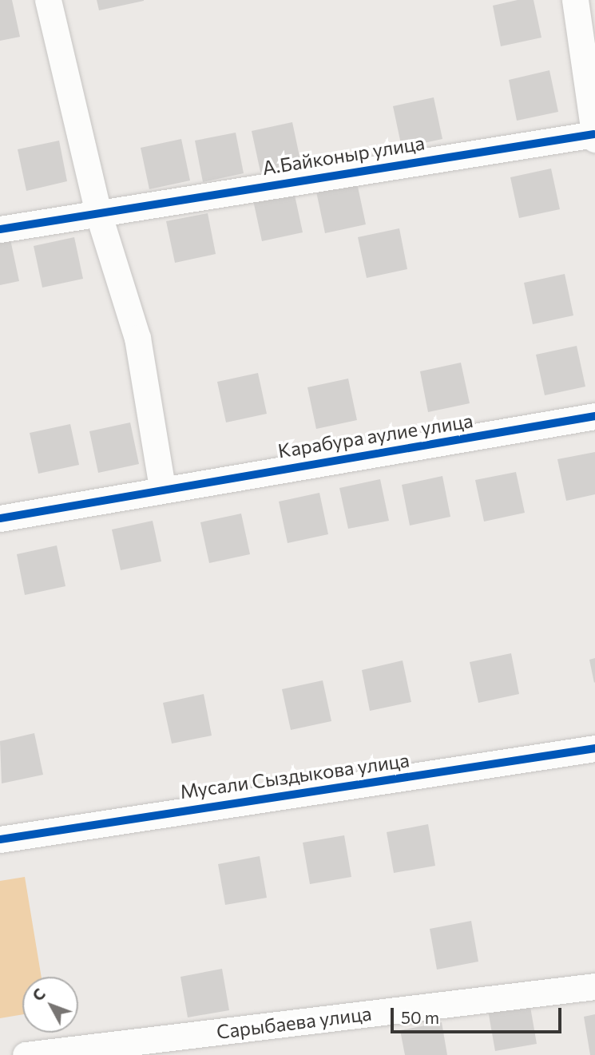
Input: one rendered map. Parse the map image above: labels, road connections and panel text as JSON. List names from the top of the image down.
{
  "streets": {
    "street": [
      "А.Байконыр улица",
      "Карабура аулие улица",
      "Мусали Сыздыкова улица",
      "Сарыбаева улица"
    ]
  },
  "scale_bar": "50 m",
  "north": "top left"
}
